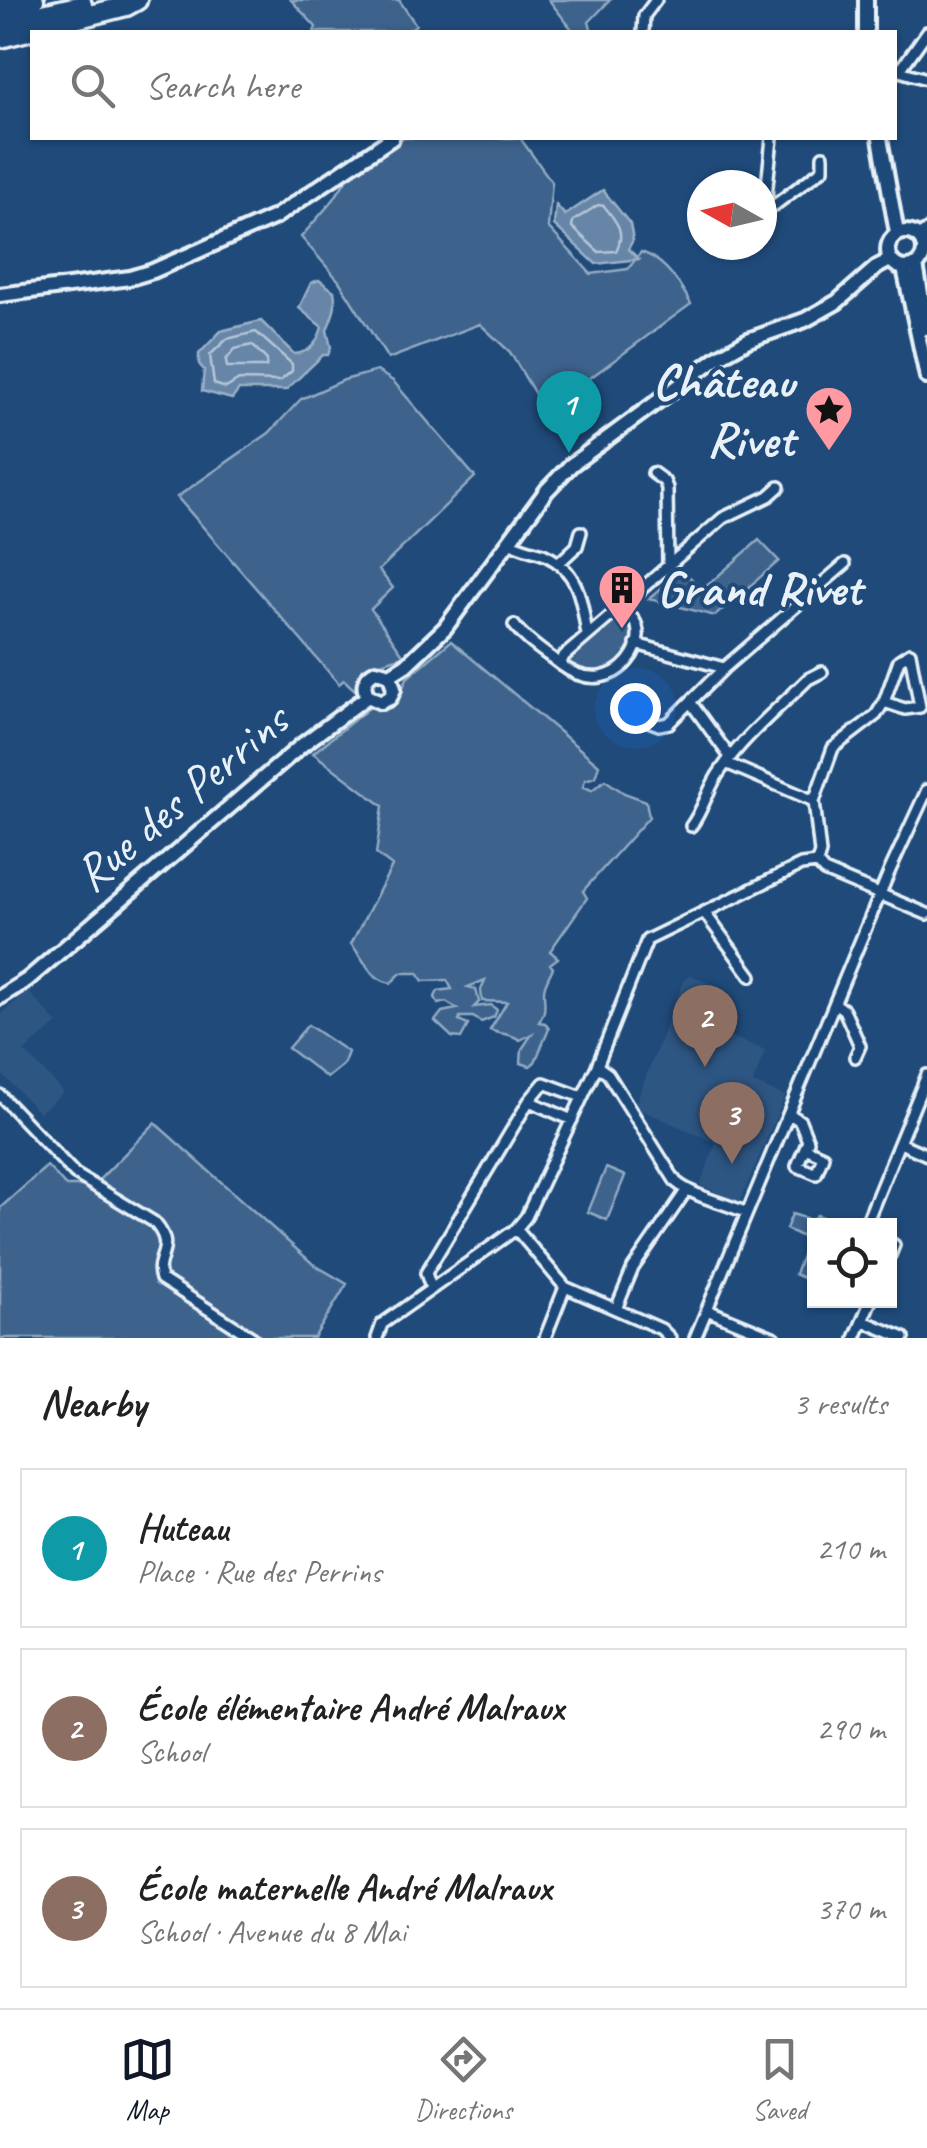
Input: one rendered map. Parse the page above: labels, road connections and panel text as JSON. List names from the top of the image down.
{
  "streets": {
    "street": ["Rue des Perrins"]
  },
  "places": {
    "place": ["Château Rivet"],
    "building": ["Grand Rivet"]
  },
  "north": "left",
  "page": {
    "search": "Search here",
    "pins": ["1", "2", "3"],
    "heading": ["Nearby", "3 results"],
    "list": [
      {
        "mark": "1",
        "name": "Huteau",
        "note": "Place · Rue des Perrins",
        "value": "210 m"
      },
      {
        "mark": "2",
        "name": "École élémentaire André Malraux",
        "note": "School",
        "value": "290 m"
      },
      {
        "mark": "3",
        "name": "École maternelle André Malraux",
        "note": "School · Avenue du 8 Mai",
        "value": "370 m"
      }
    ],
    "nav": ["Map", "Directions", "Saved"]
  }
}
